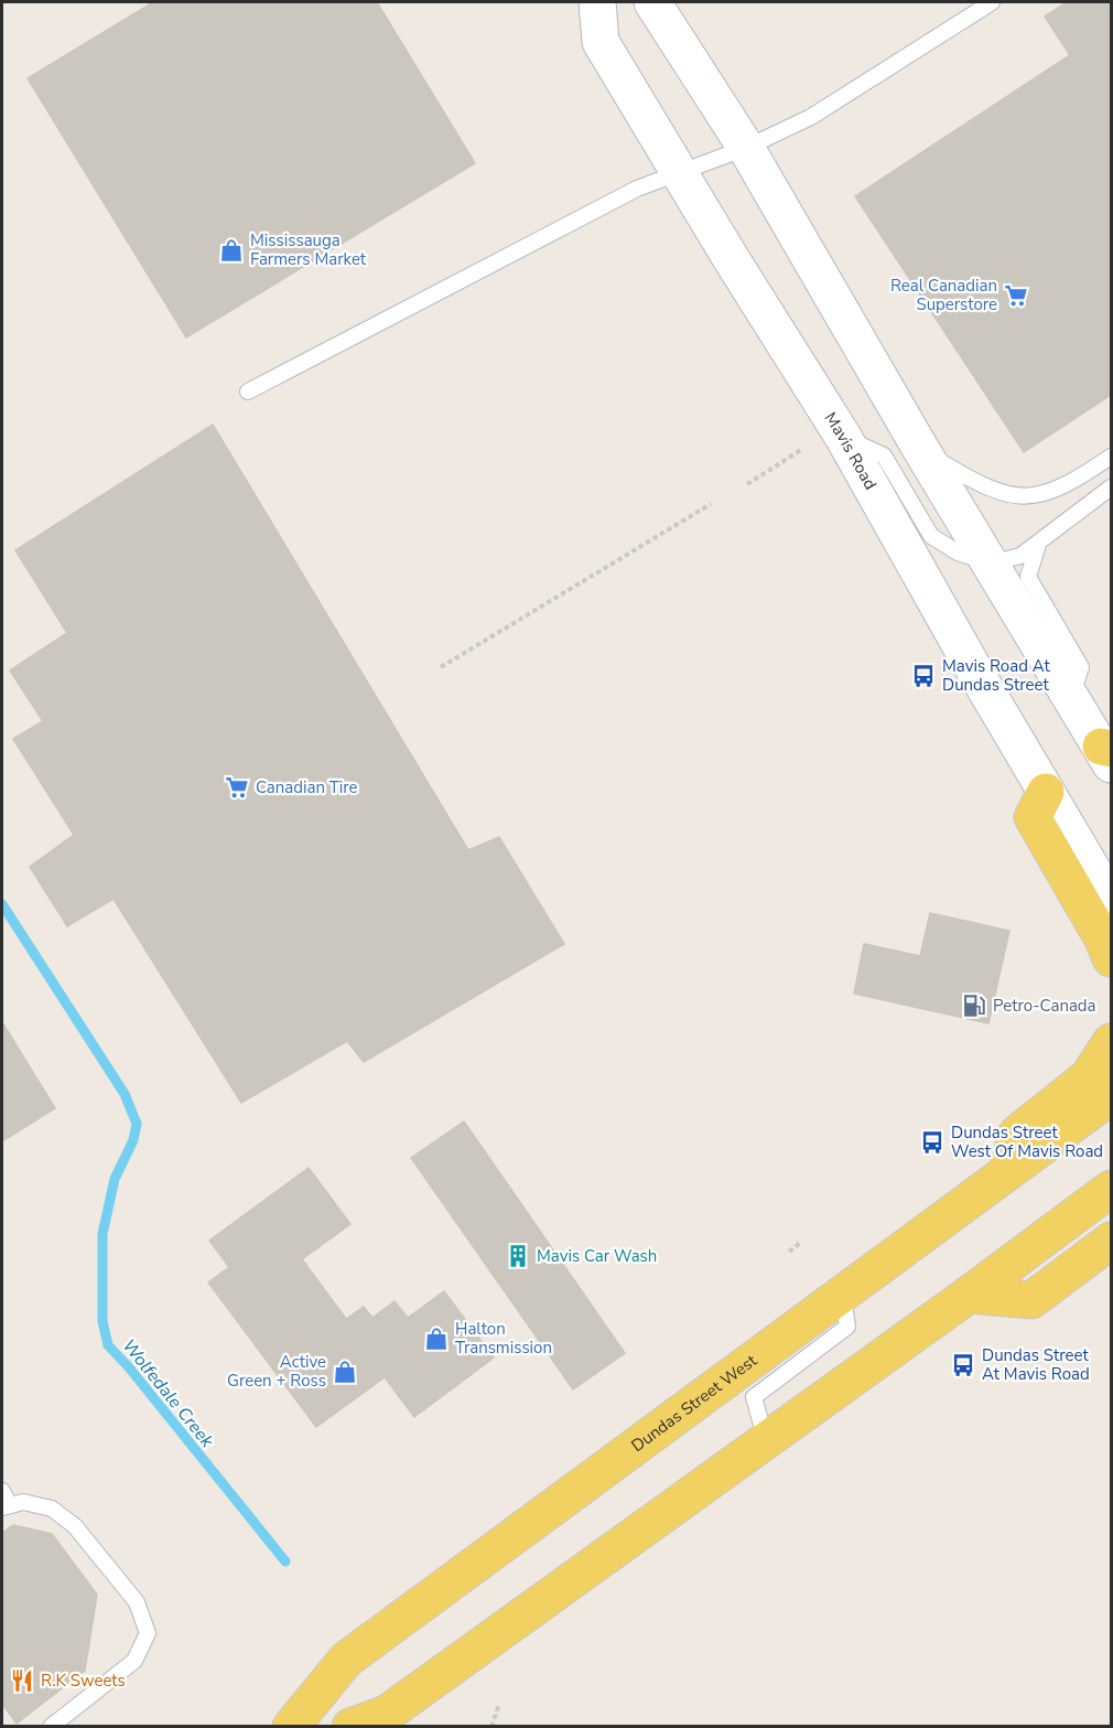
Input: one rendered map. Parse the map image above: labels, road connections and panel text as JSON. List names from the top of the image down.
{
  "streets": {
    "main road": ["Mavis Road", "Dundas Street West"]
  },
  "water": ["Wolfedale Creek"],
  "places": {
    "shop": ["Mississauga Farmers Market", "Halton Transmission", "Active Green + Ross"],
    "supermarket": ["Real Canadian Superstore", "Canadian Tire"],
    "bus stop": ["Mavis Road At Dundas Street", "Dundas Street West Of Mavis Road", "Dundas Street At Mavis Road"],
    "fuel station": ["Petro-Canada"],
    "building": ["Mavis Car Wash"],
    "restaurant": ["R.K Sweets"]
  }
}
